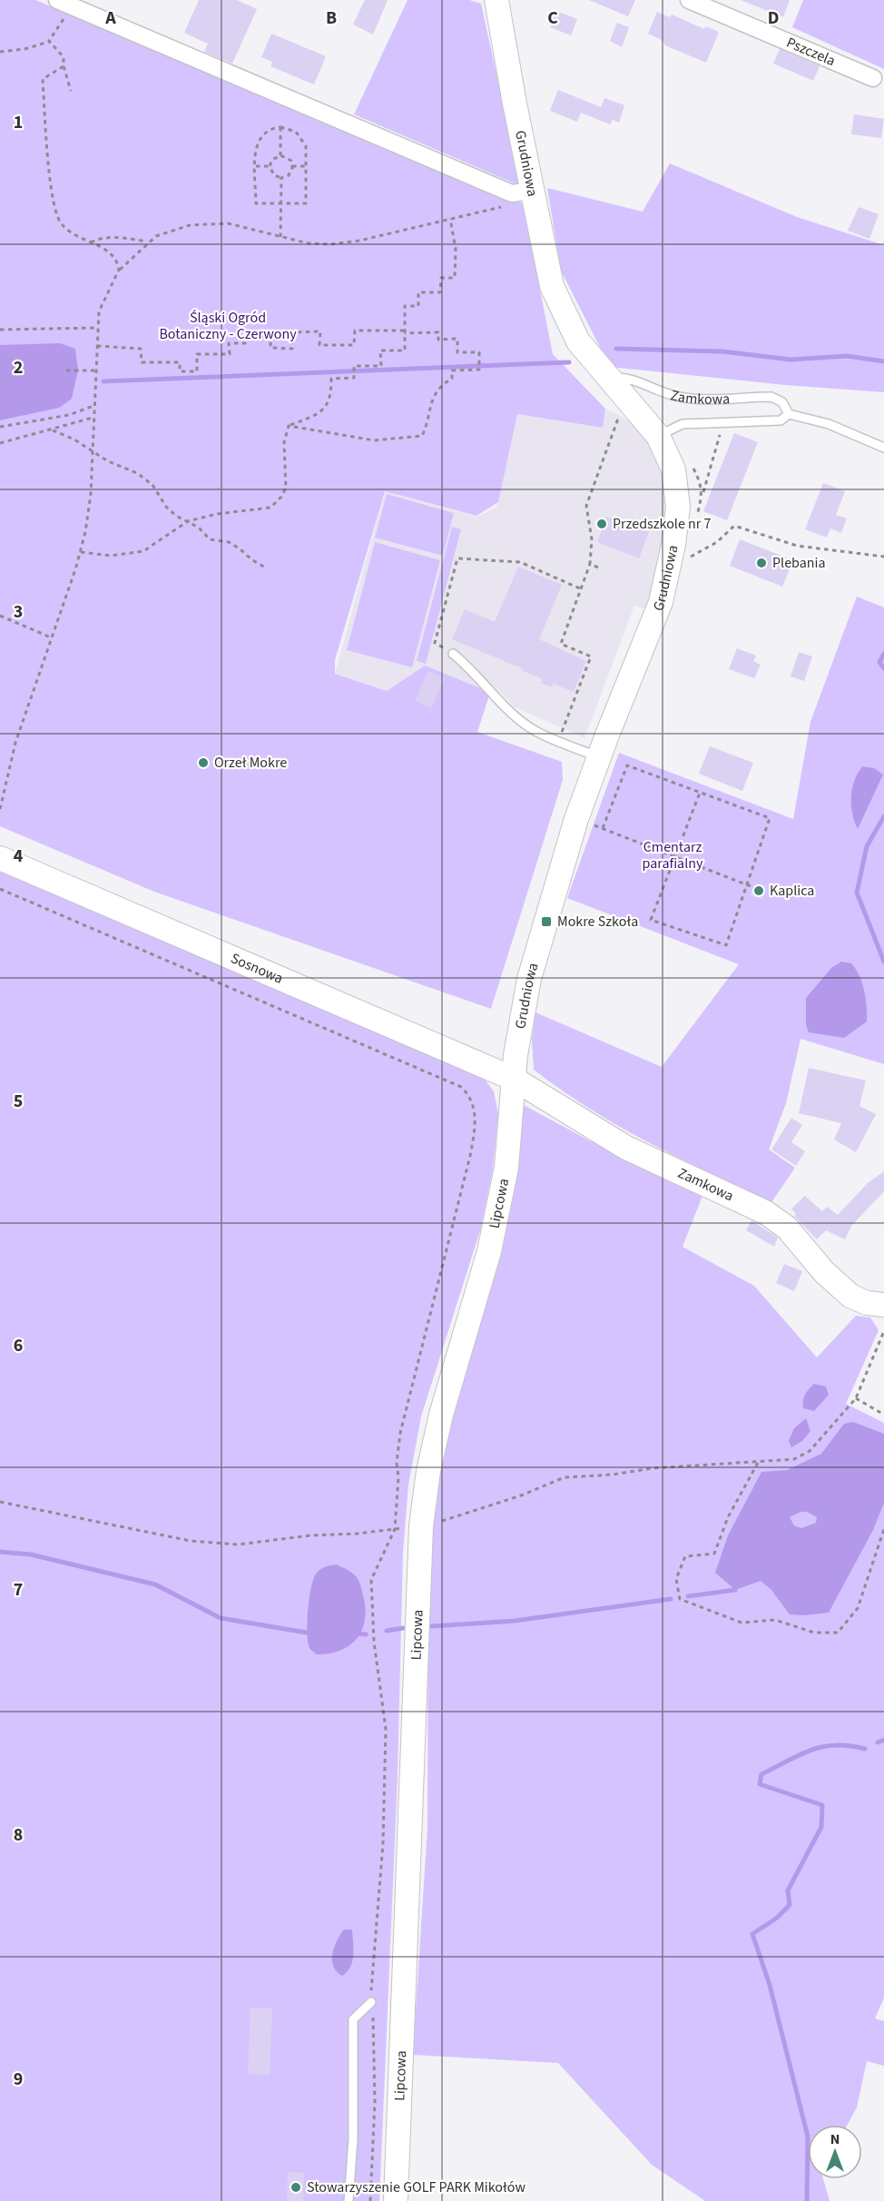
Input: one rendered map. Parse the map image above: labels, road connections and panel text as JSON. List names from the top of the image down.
{
  "streets": {
    "street": [
      "Pszczela",
      "Grudniowa",
      "Zamkowa",
      "Sosnowa",
      "Lipcowa"
    ]
  },
  "crossings": [
    ["Grudniowa", "Zamkowa"],
    ["Grudniowa", "Sosnowa"],
    ["Grudniowa", "Lipcowa"],
    ["Zamkowa", "Sosnowa"],
    ["Zamkowa", "Lipcowa"],
    ["Sosnowa", "Lipcowa"]
  ],
  "parks": ["Śląski Ogród Botaniczny - Czerwony", "Cmentarz parafialny"],
  "places": {
    "other": [
      "Przedszkole nr 7",
      "Plebania",
      "Orzeł Mokre",
      "Kaplica",
      "Stowarzyszenie GOLF PARK Mikołów"
    ],
    "transit": ["Mokre Szkoła"]
  },
  "north": "top",
  "grid": {
    "columns": [
      "A",
      "B",
      "C",
      "D"
    ],
    "rows": [
      "1",
      "2",
      "3",
      "4",
      "5",
      "6",
      "7",
      "8",
      "9"
    ]
  }
}
